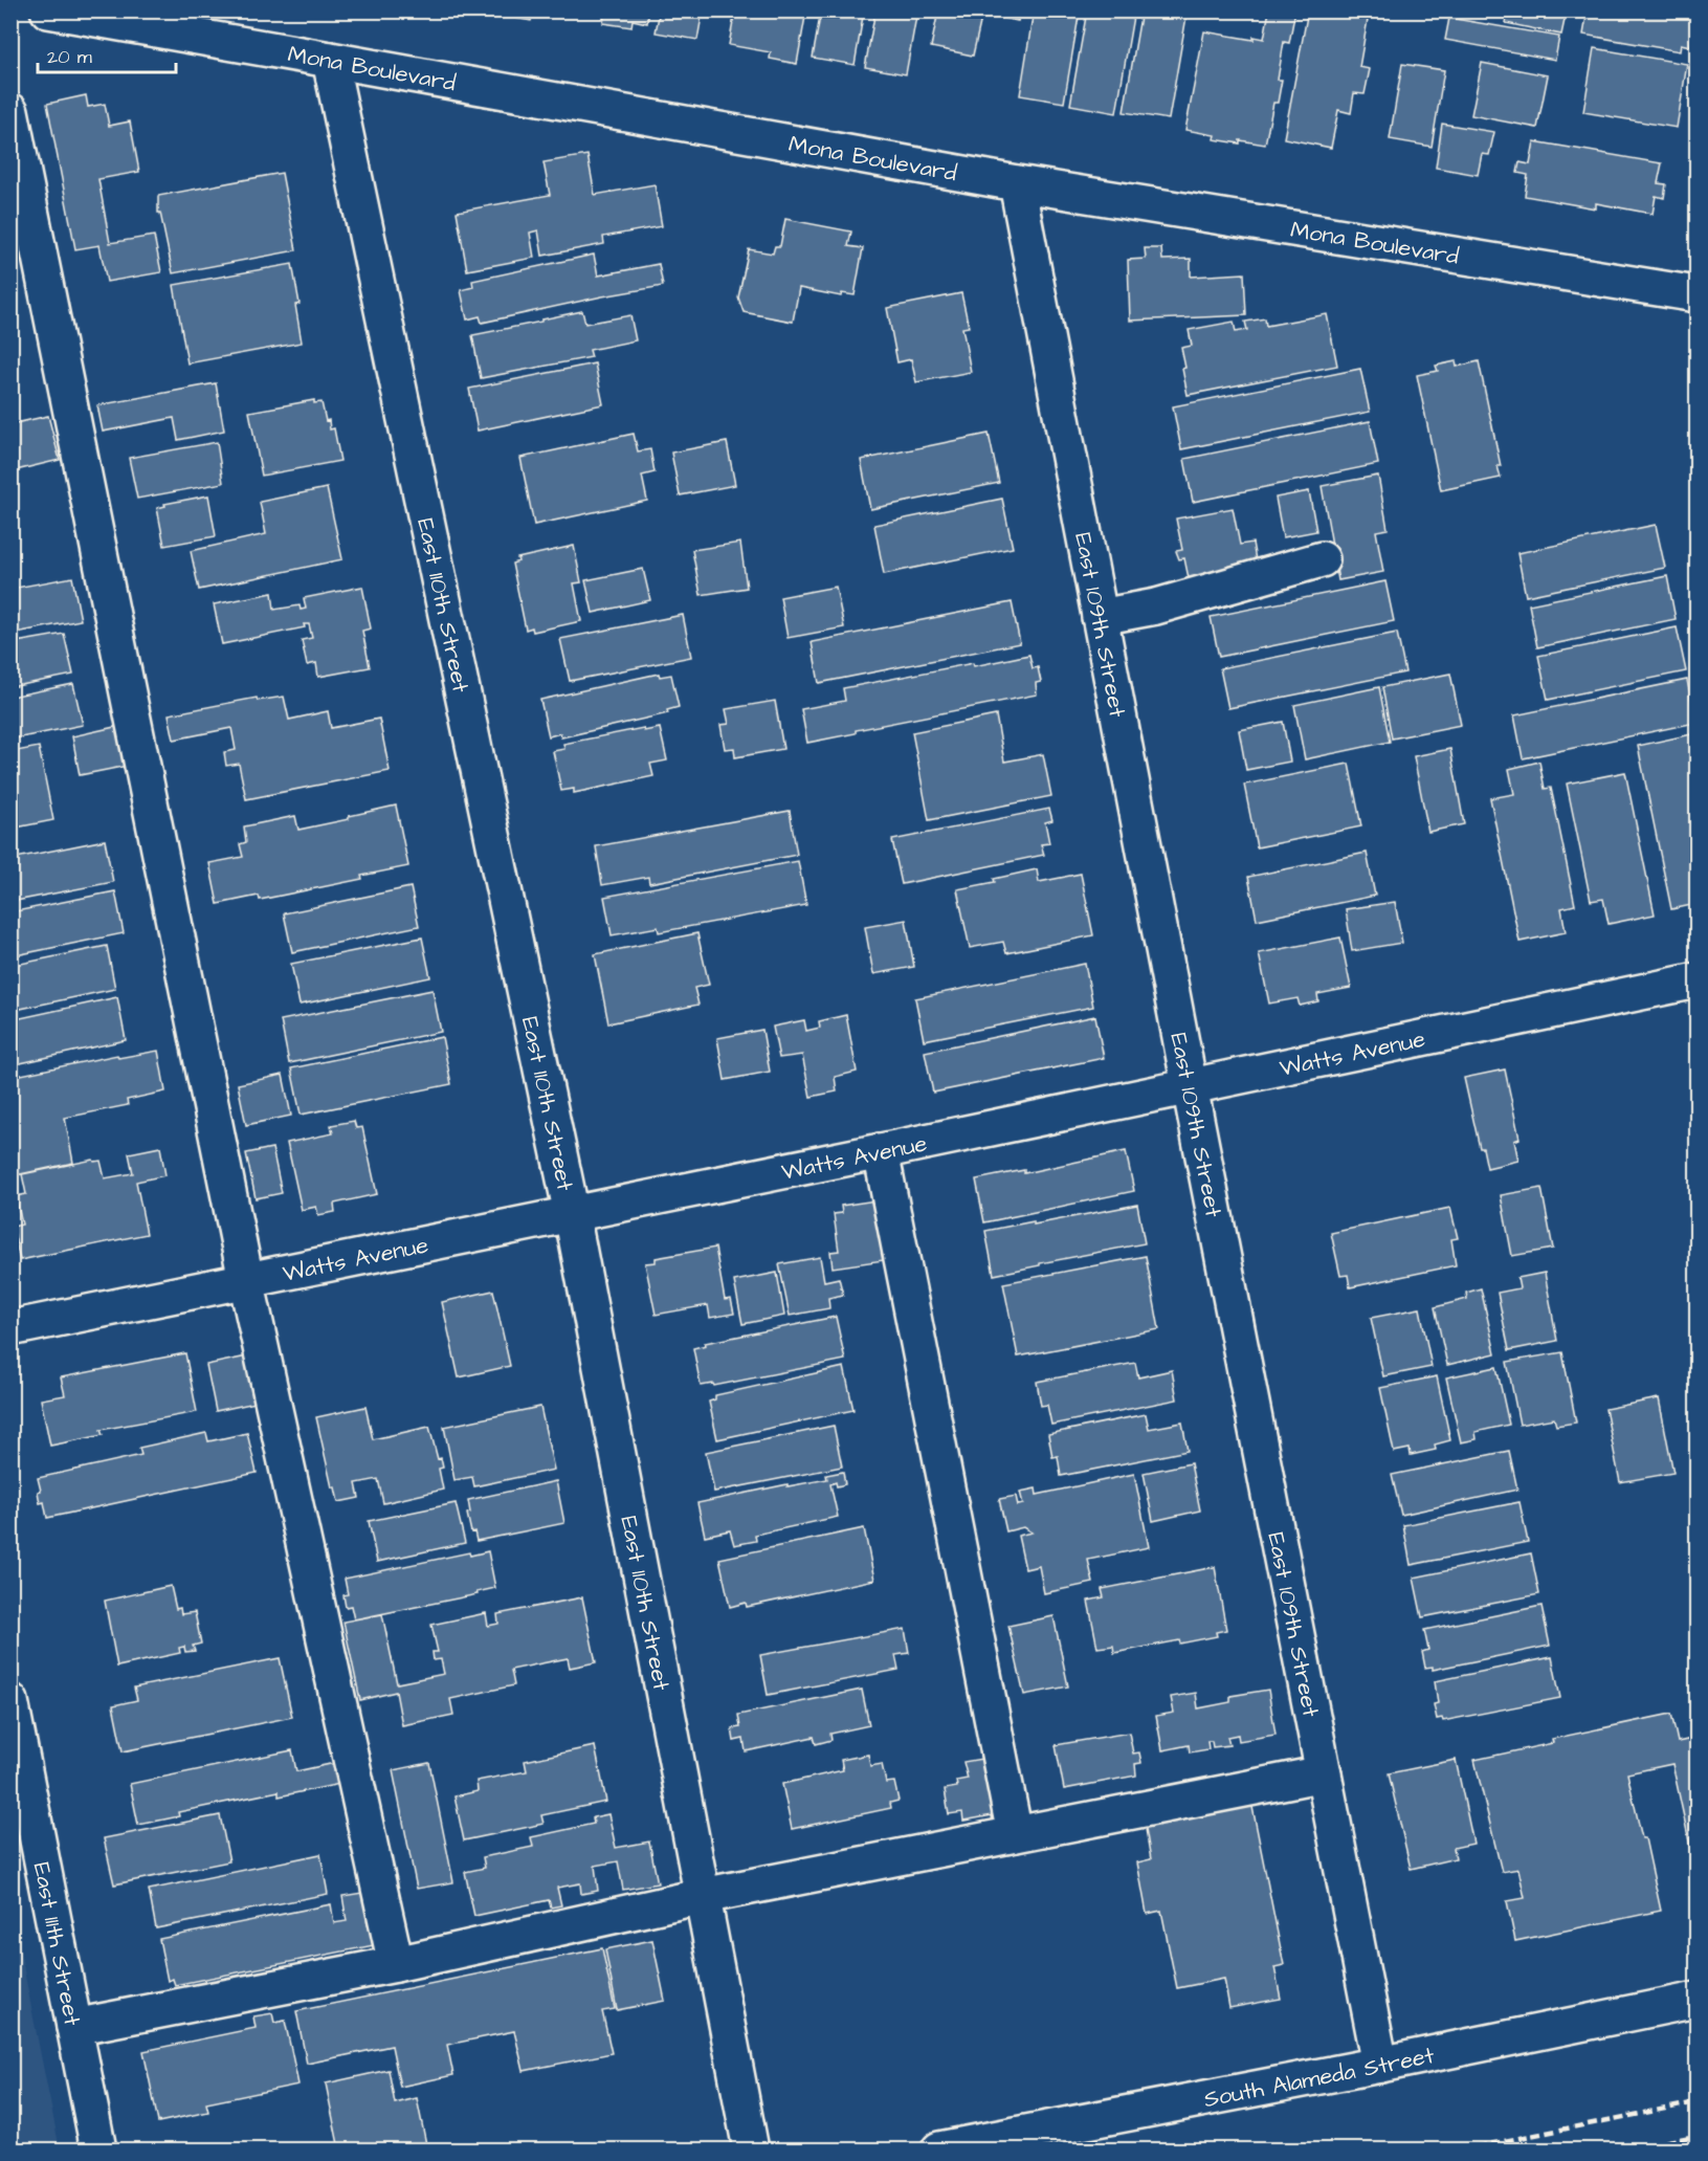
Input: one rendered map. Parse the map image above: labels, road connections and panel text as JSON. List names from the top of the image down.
{
  "streets": {
    "street": [
      "Mona Boulevard",
      "East 110th Street",
      "East 109th Street",
      "Watts Avenue",
      "East 111th Street",
      "South Alameda Street"
    ]
  },
  "crossings": [
    ["Mona Boulevard", "East 110th Street"],
    ["Mona Boulevard", "East 109th Street"],
    ["East 110th Street", "Watts Avenue"],
    ["East 109th Street", "Watts Avenue"],
    ["East 109th Street", "South Alameda Street"]
  ],
  "scale_bar": "20 m"
}
